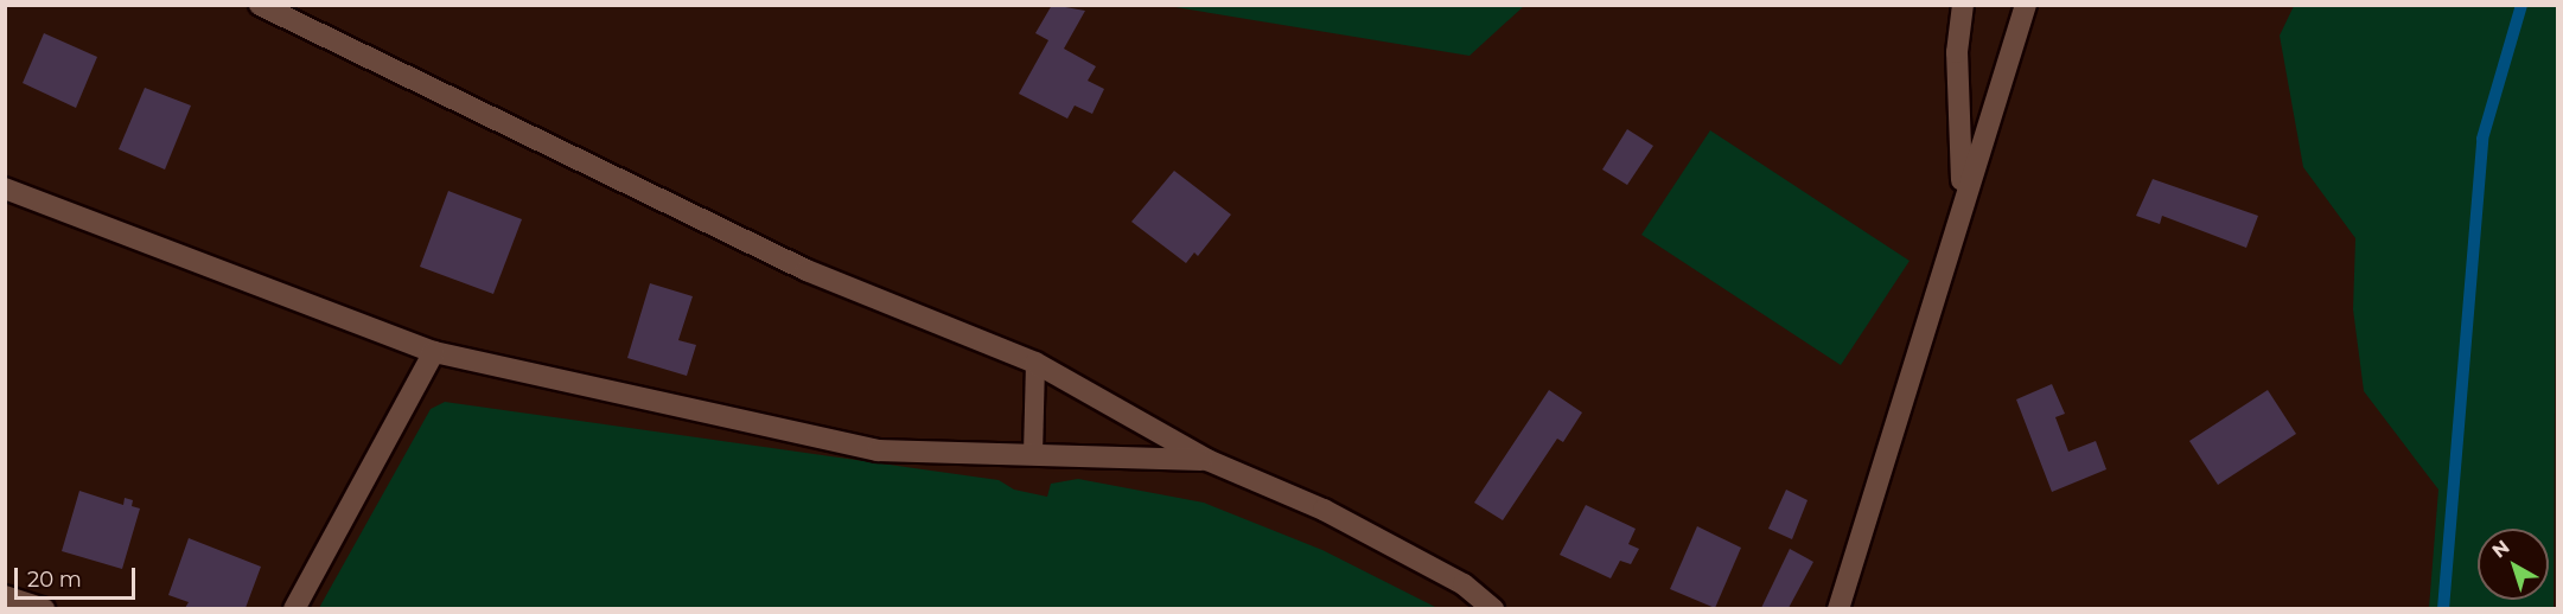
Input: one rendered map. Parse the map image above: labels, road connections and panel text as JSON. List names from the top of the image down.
{
  "scale_bar": "20 m",
  "north": "top left"
}
